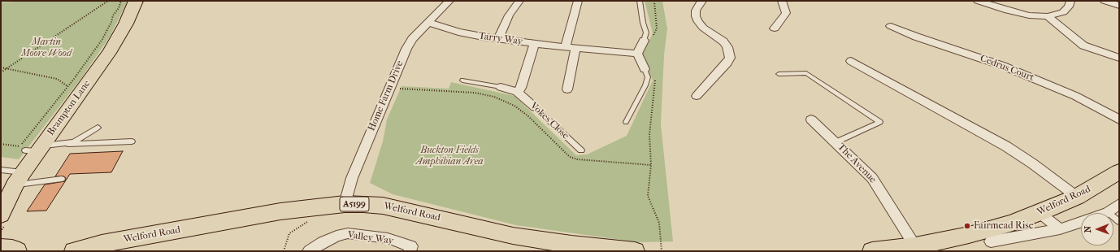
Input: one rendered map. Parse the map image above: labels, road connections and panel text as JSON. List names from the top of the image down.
{
  "streets": {
    "main road": ["Brampton Lane", "Welford Road", "A5199"],
    "street": [
      "Tarry Way",
      "Cedrus Court",
      "Home Farm Drive",
      "Vokes Close",
      "The Avenue",
      "Valley Way"
    ]
  },
  "crossings": [
    ["Tarry Way", "Home Farm Drive"],
    ["Home Farm Drive", "Welford Road"],
    ["The Avenue", "Welford Road"]
  ],
  "parks": ["Martin Moore Wood", "Buckton Fields Amphibian Area"],
  "places": ["Fairmead Rise"],
  "north": "left"
}
